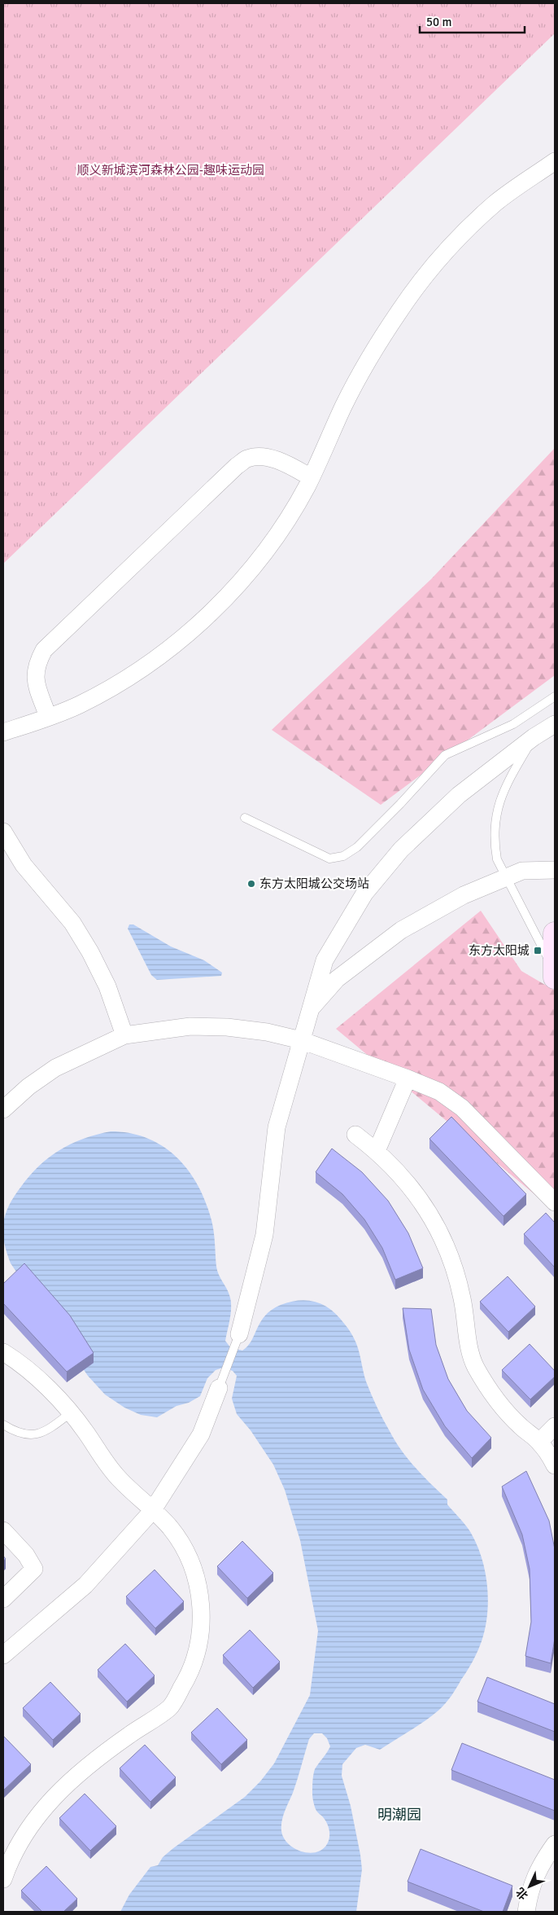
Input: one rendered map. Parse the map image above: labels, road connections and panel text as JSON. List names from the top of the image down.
{
  "districts": ["明潮园"],
  "parks": ["顺义新城滨河森林公园-趣味运动园"],
  "places": {
    "other": ["东方太阳城公交场站"],
    "transit": ["东方太阳城"]
  },
  "scale_bar": "50 m",
  "north": "bottom left"
}
